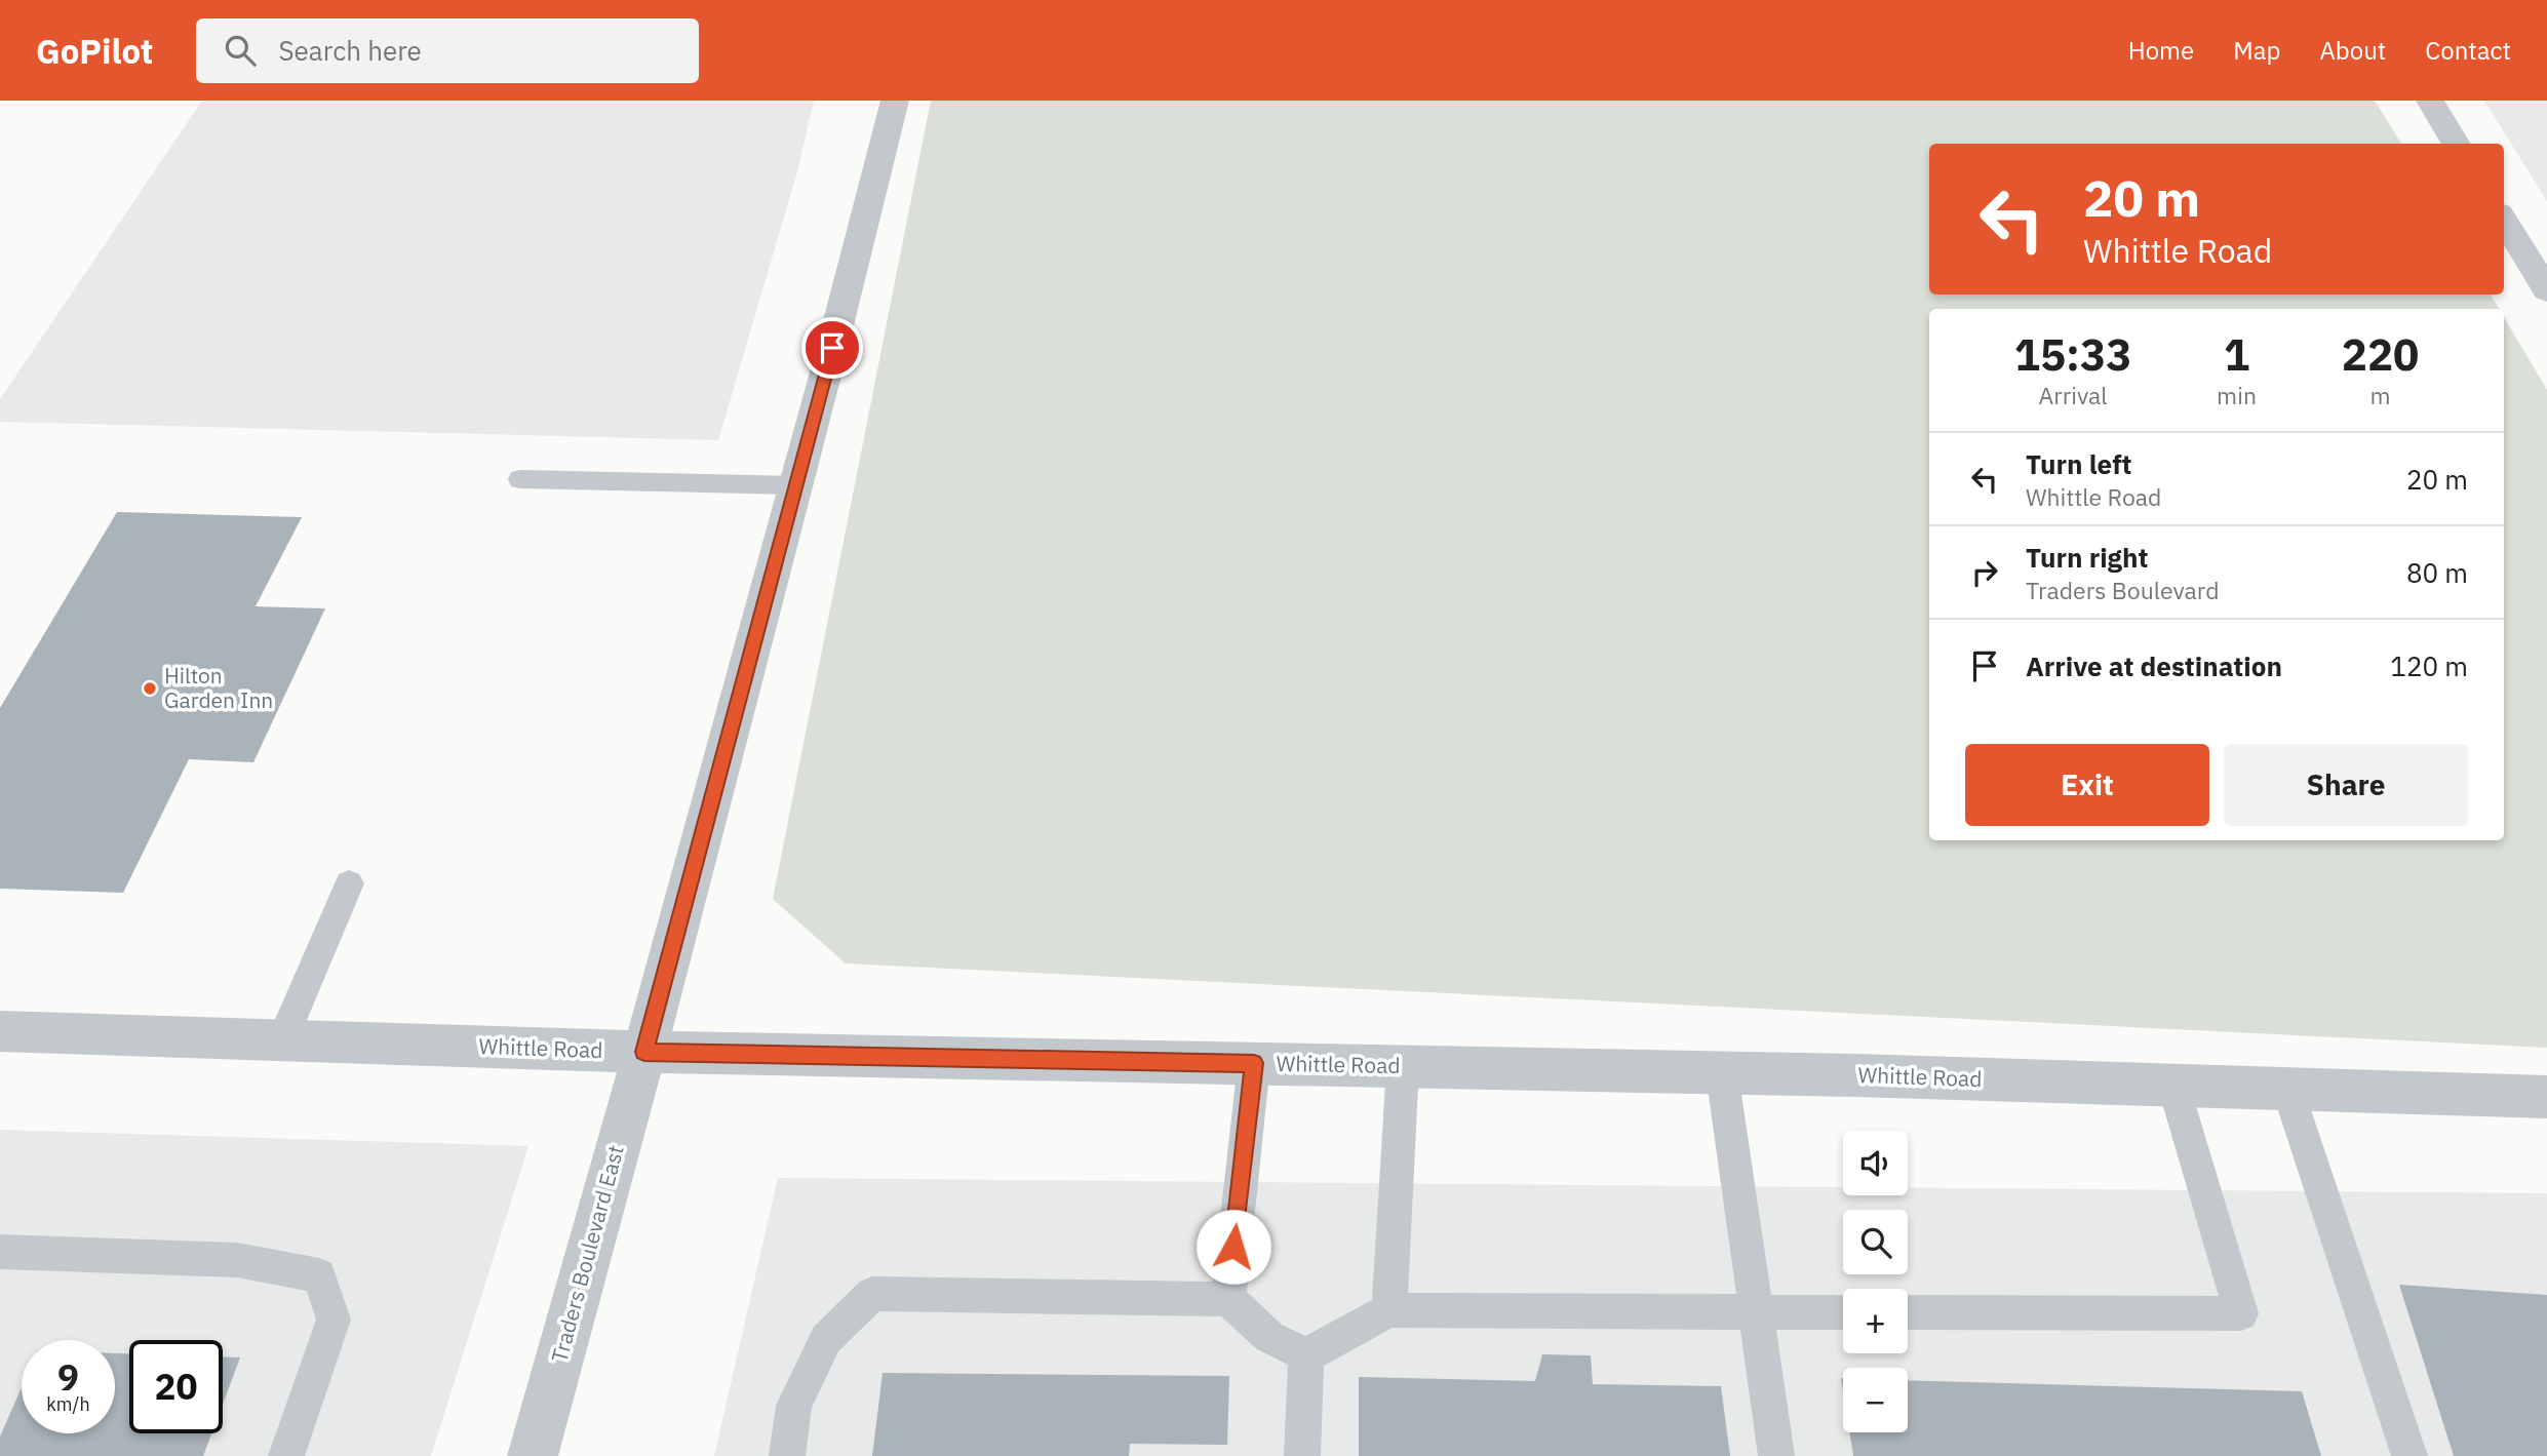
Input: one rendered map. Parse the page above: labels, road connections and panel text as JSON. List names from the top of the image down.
{
  "streets": {
    "street": ["Whittle Road", "Traders Boulevard East"]
  },
  "crossings": [
    ["Whittle Road", "Traders Boulevard East"]
  ],
  "places": ["Hilton Garden Inn"],
  "page": {
    "header": "GoPilot",
    "search": "Search here",
    "nav": [
      "Home",
      "Map",
      "About",
      "Contact"
    ],
    "turn": ["20 m", "Whittle Road"],
    "eta": [
      "15:33",
      "Arrival",
      "1",
      "min",
      "220",
      "m"
    ],
    "list": [
      {
        "name": "Turn left",
        "note": "Whittle Road",
        "value": "20 m"
      },
      {
        "name": "Turn right",
        "note": "Traders Boulevard",
        "value": "80 m"
      },
      {
        "name": "Arrive at destination",
        "value": "120 m"
      }
    ],
    "buttons": ["Exit", "Share"],
    "map_buttons": ["+", "−"],
    "speed": "9 km/h",
    "limit": "20"
  }
}
